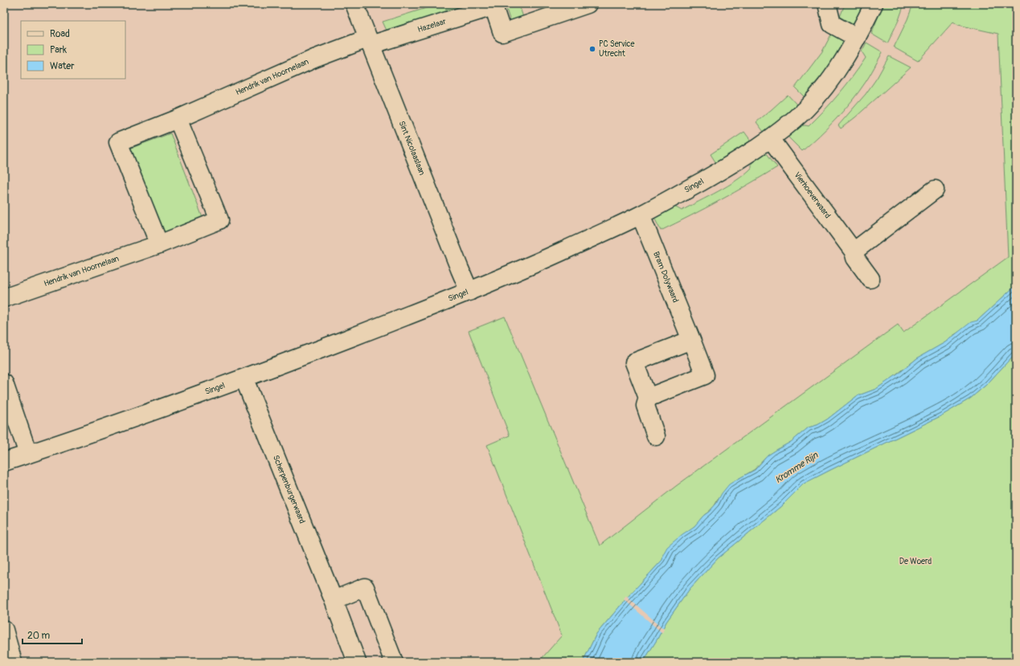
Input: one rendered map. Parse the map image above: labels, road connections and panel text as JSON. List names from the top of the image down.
{
  "streets": {
    "street": [
      "Hazelaar",
      "Hendrik van Hoornelaan",
      "Sint Nicolaaslaan",
      "Singel",
      "Vierhoeverwaard",
      "Bram Dolywaard",
      "Scherpenburgerwaard"
    ]
  },
  "crossings": [
    ["Hazelaar", "Hendrik van Hoornelaan"],
    ["Hazelaar", "Sint Nicolaaslaan"],
    ["Hendrik van Hoornelaan", "Sint Nicolaaslaan"],
    ["Sint Nicolaaslaan", "Singel"],
    ["Singel", "Vierhoeverwaard"],
    ["Singel", "Bram Dolywaard"],
    ["Singel", "Scherpenburgerwaard"]
  ],
  "water": ["Kromme Rijn"],
  "parks": ["De Woerd"],
  "places": ["PC Service Utrecht"],
  "legend": ["Road", "Park", "Water"],
  "scale_bar": "20 m"
}
